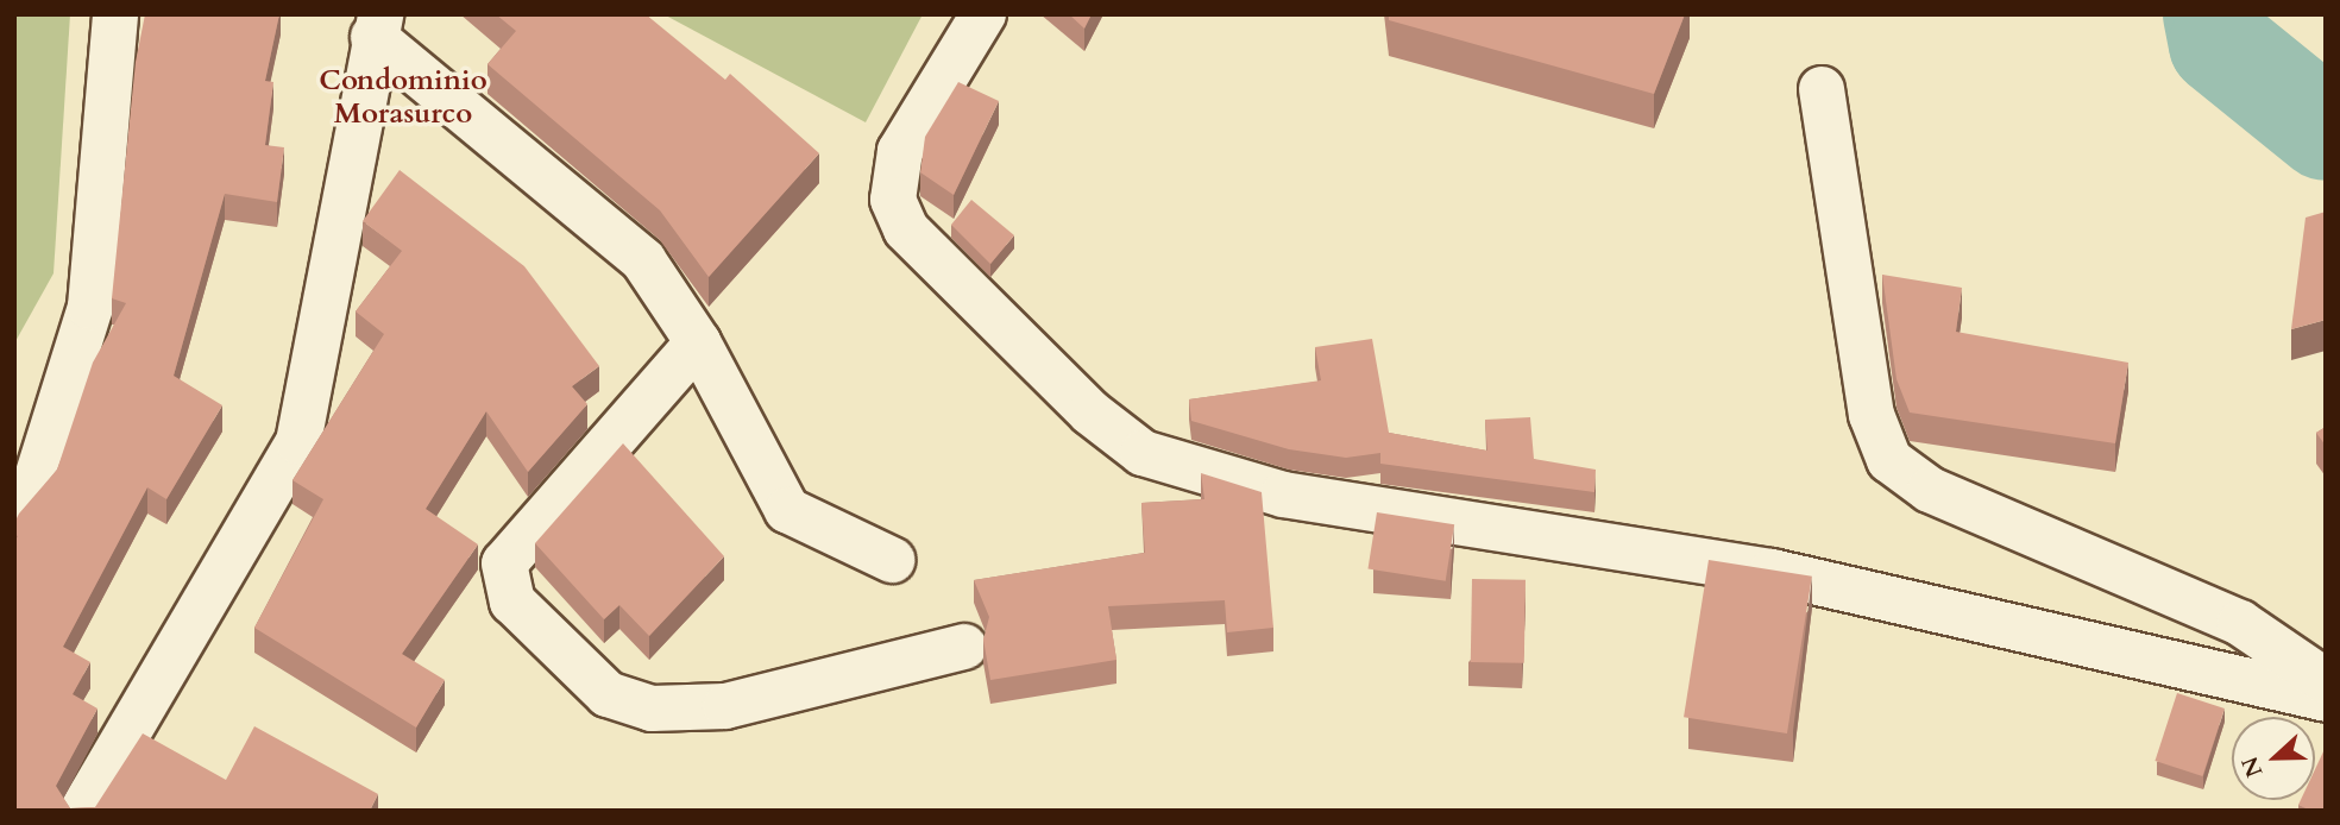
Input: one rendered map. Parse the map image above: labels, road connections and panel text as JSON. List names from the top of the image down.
{
  "districts": ["Condominio Morasurco"],
  "north": "left"
}
